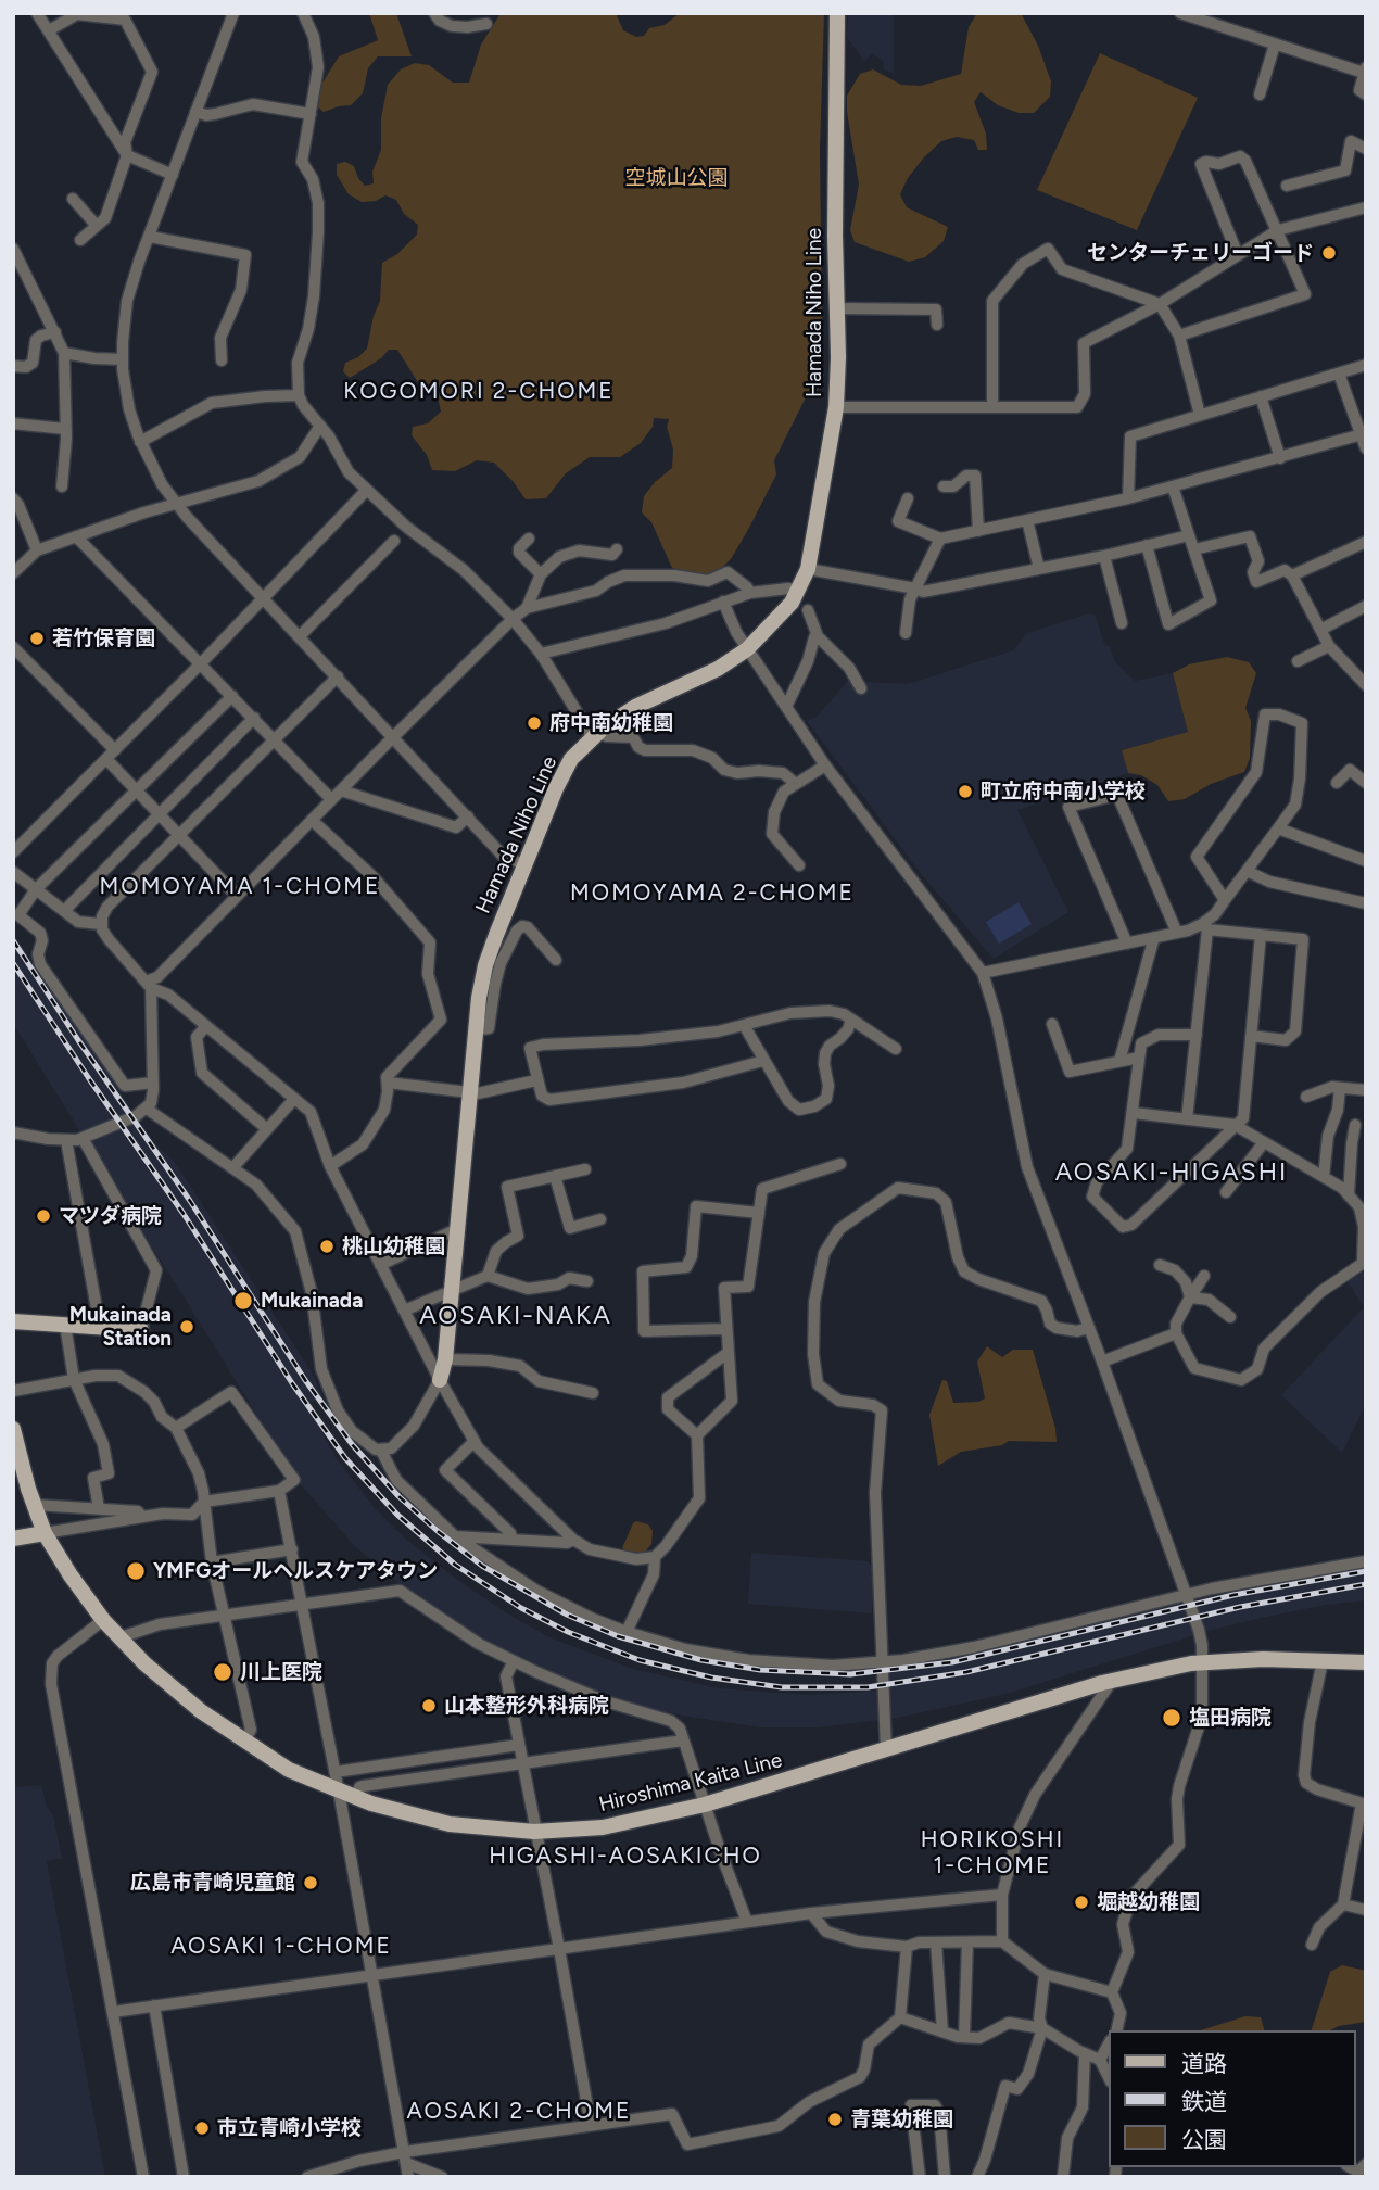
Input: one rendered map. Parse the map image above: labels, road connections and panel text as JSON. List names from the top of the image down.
{
  "streets": {
    "main road": ["Hamada Niho Line", "Hiroshima Kaita Line"]
  },
  "districts": [
    "KOGOMORI 2-CHOME",
    "MOMOYAMA 1-CHOME",
    "MOMOYAMA 2-CHOME",
    "AOSAKI-HIGASHI",
    "AOSAKI-NAKA",
    "HORIKOSHI 1-CHOME",
    "HIGASHI-AOSAKICHO",
    "AOSAKI 1-CHOME",
    "AOSAKI 2-CHOME"
  ],
  "parks": ["空城山公園"],
  "places": [
    "センターチェリーゴード",
    "若竹保育園",
    "府中南幼稚園",
    "町立府中南小学校",
    "マツダ病院",
    "桃山幼稚園",
    "Mukainada",
    "Mukainada Station",
    "YMFGオールヘルスケアタウン",
    "川上医院",
    "山本整形外科病院",
    "塩田病院",
    "広島市青崎児童館",
    "堀越幼稚園",
    "青葉幼稚園",
    "市立青崎小学校"
  ],
  "legend": ["道路", "鉄道", "公園"]
}
